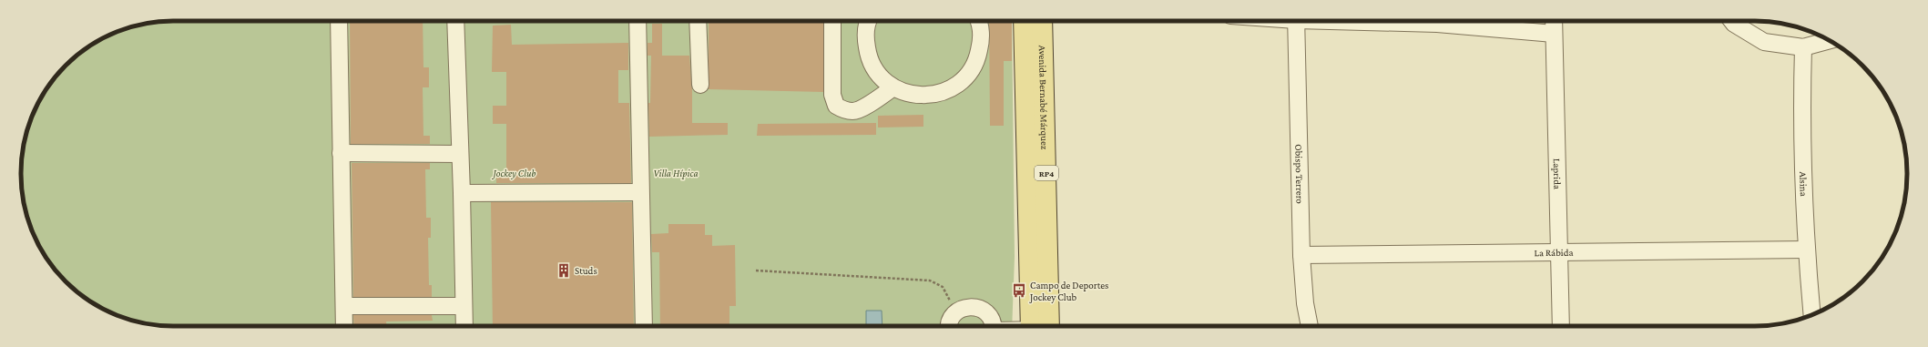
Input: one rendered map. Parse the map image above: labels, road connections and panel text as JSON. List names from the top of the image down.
{
  "streets": {
    "main road": ["Avenida Bernabé Márquez", "RP4"],
    "street": [
      "Obispo Terrero",
      "Laprida",
      "Alsina",
      "La Rábida"
    ]
  },
  "crossings": [
    ["Obispo Terrero", "La Rábida"],
    ["Laprida", "La Rábida"],
    ["Alsina", "La Rábida"]
  ],
  "parks": ["Jockey Club", "Villa Hípica"],
  "places": {
    "building": ["Studs"],
    "bus stop": ["Campo de Deportes Jockey Club"]
  }
}
